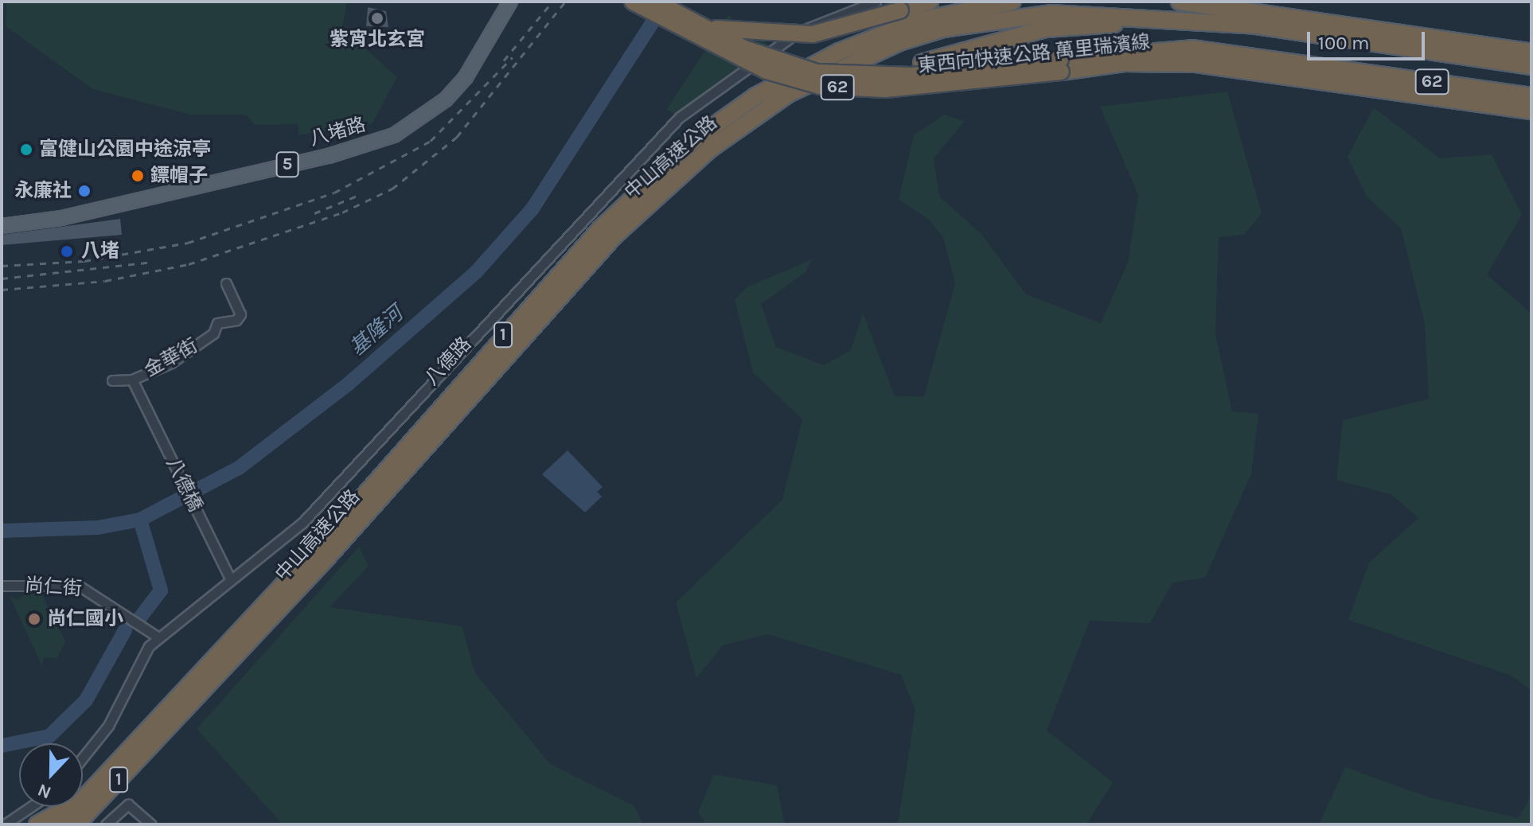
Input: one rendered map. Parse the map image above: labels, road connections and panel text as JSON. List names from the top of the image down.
{
  "streets": {
    "highway": [
      "東西向快速公路 萬里瑞濱線",
      "62",
      "中山高速公路",
      "1"
    ],
    "main road": ["八堵路", "5"],
    "street": [
      "金華街",
      "八德路",
      "八德橋",
      "尚仁街"
    ]
  },
  "crossings": [
    ["金華街", "八德橋"],
    ["八德路", "八德橋"],
    ["八德路", "尚仁街"]
  ],
  "water": ["基隆河"],
  "places": [
    "紫宵北玄宮",
    "富健山公園中途涼亭",
    "鏢帽子",
    "永廉社",
    "八堵",
    "尚仁國小"
  ],
  "scale_bar": "100 m",
  "north": "bottom"
}
